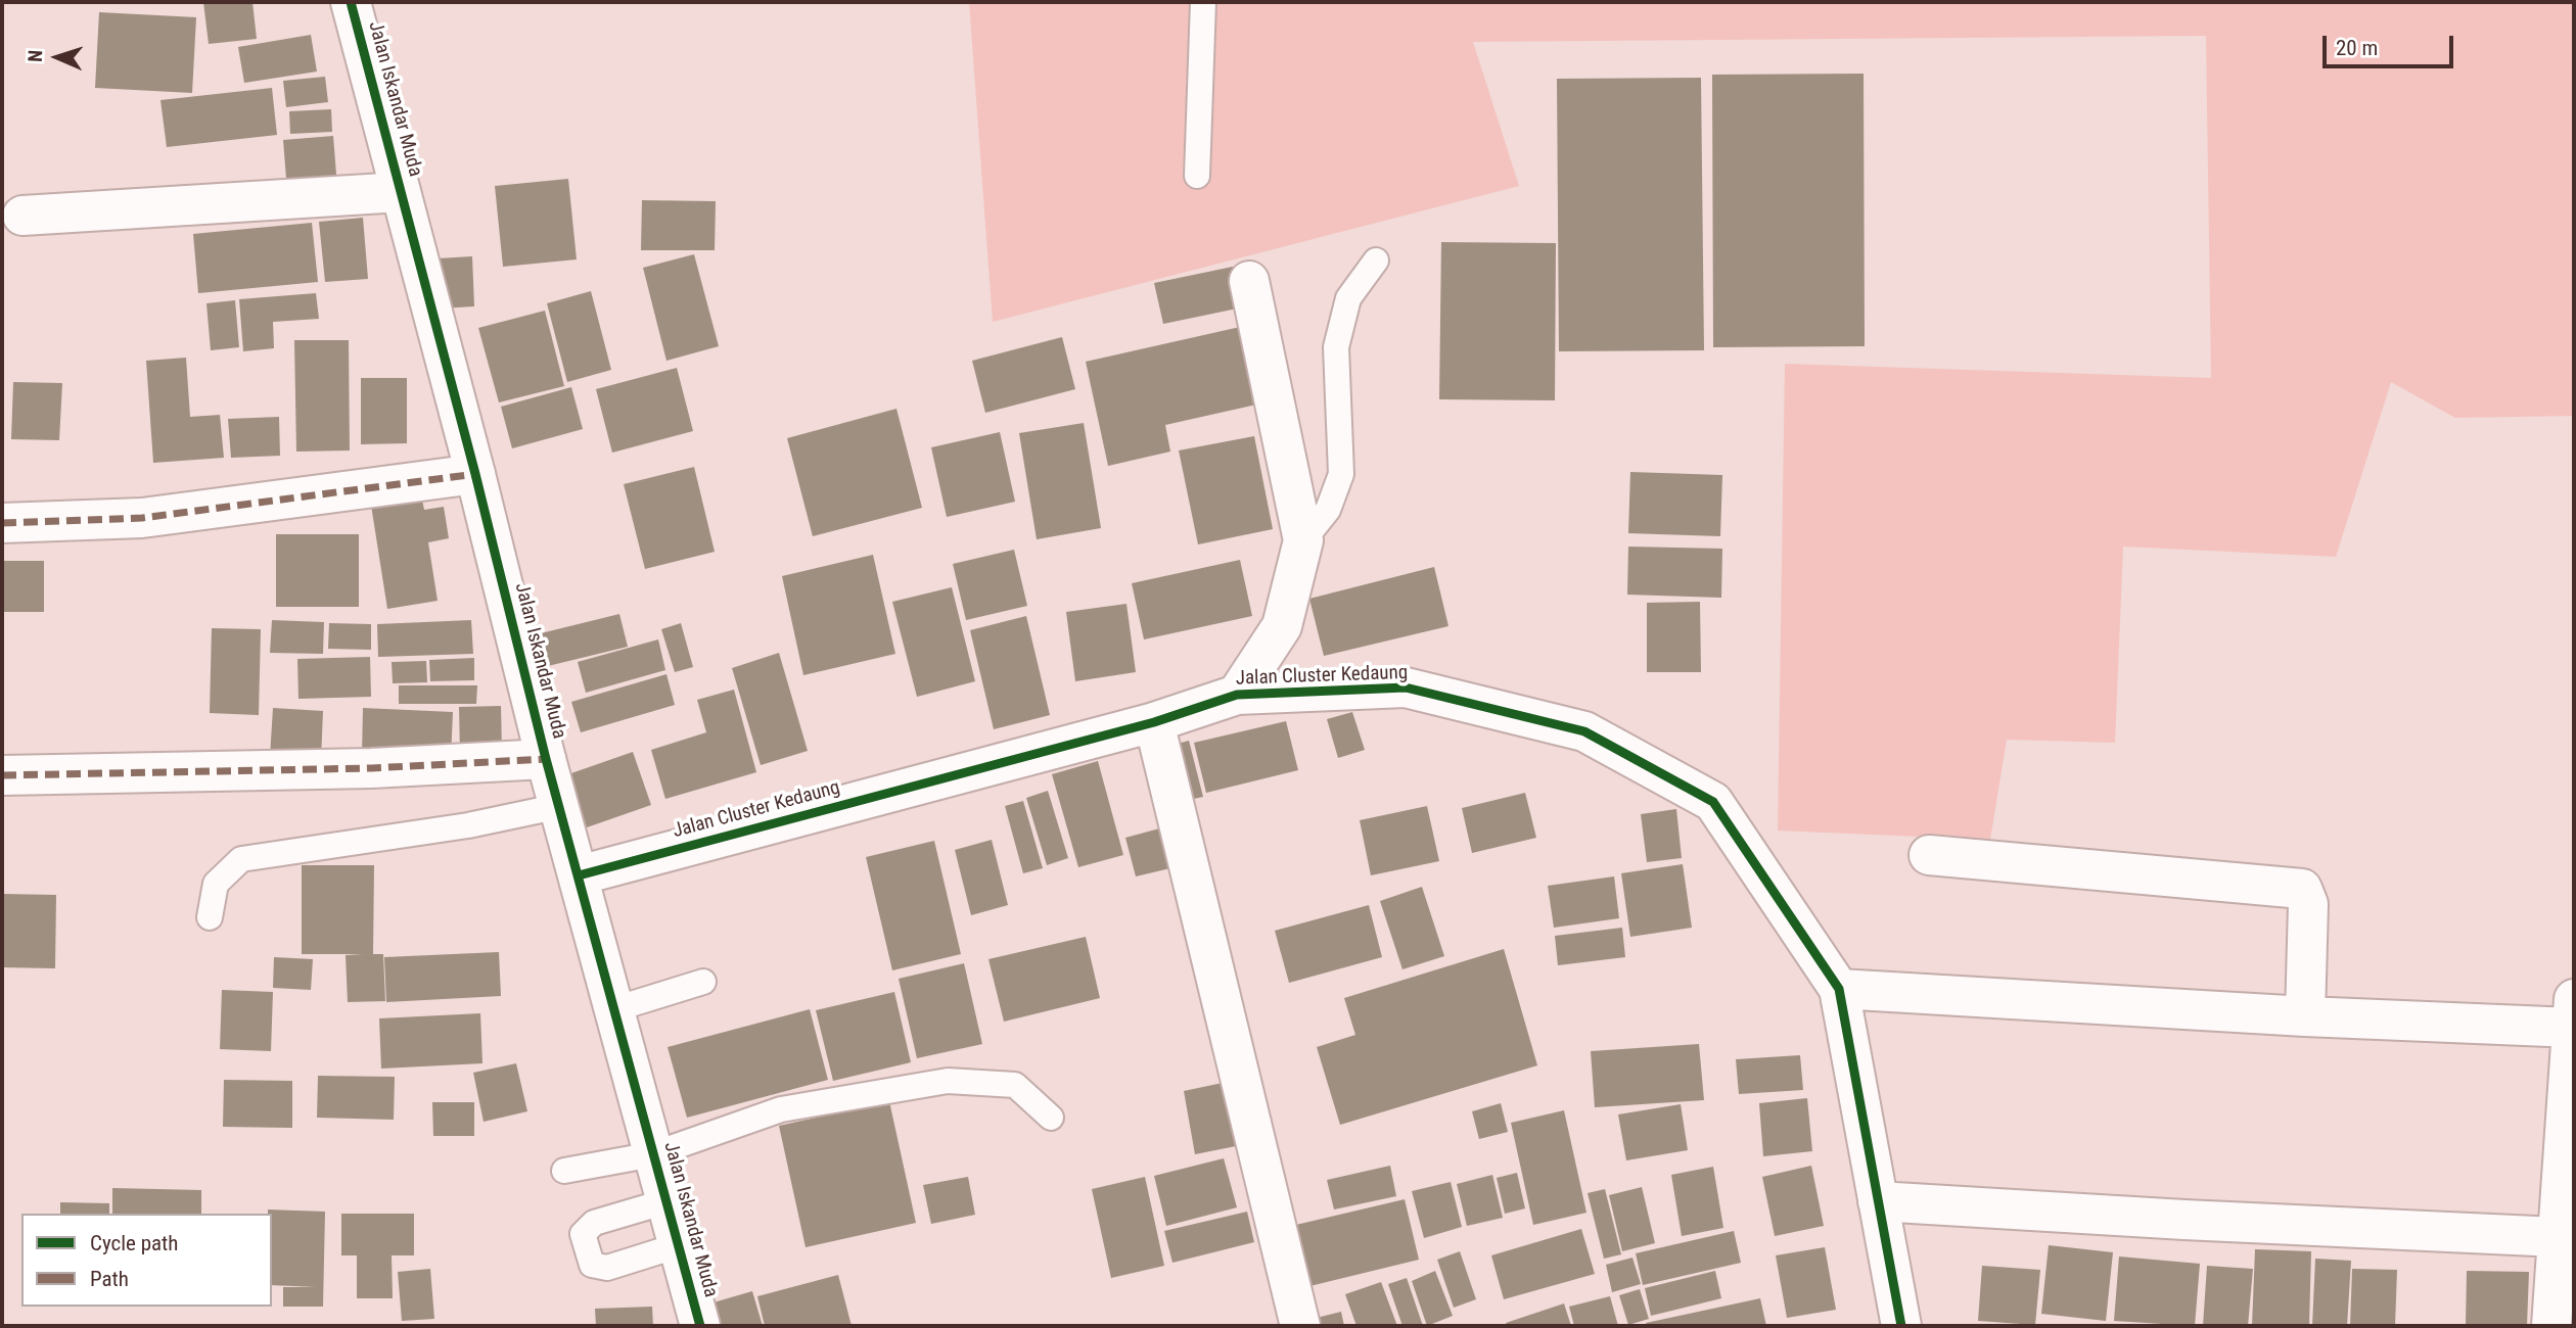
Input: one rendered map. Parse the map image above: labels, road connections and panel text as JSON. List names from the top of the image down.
{
  "streets": {
    "street": ["Jalan Iskandar Muda", "Jalan Cluster Kedaung"]
  },
  "crossings": [
    ["Jalan Iskandar Muda", "Jalan Cluster Kedaung"]
  ],
  "legend": ["Cycle path", "Path"],
  "scale_bar": "20 m",
  "north": "left"
}
